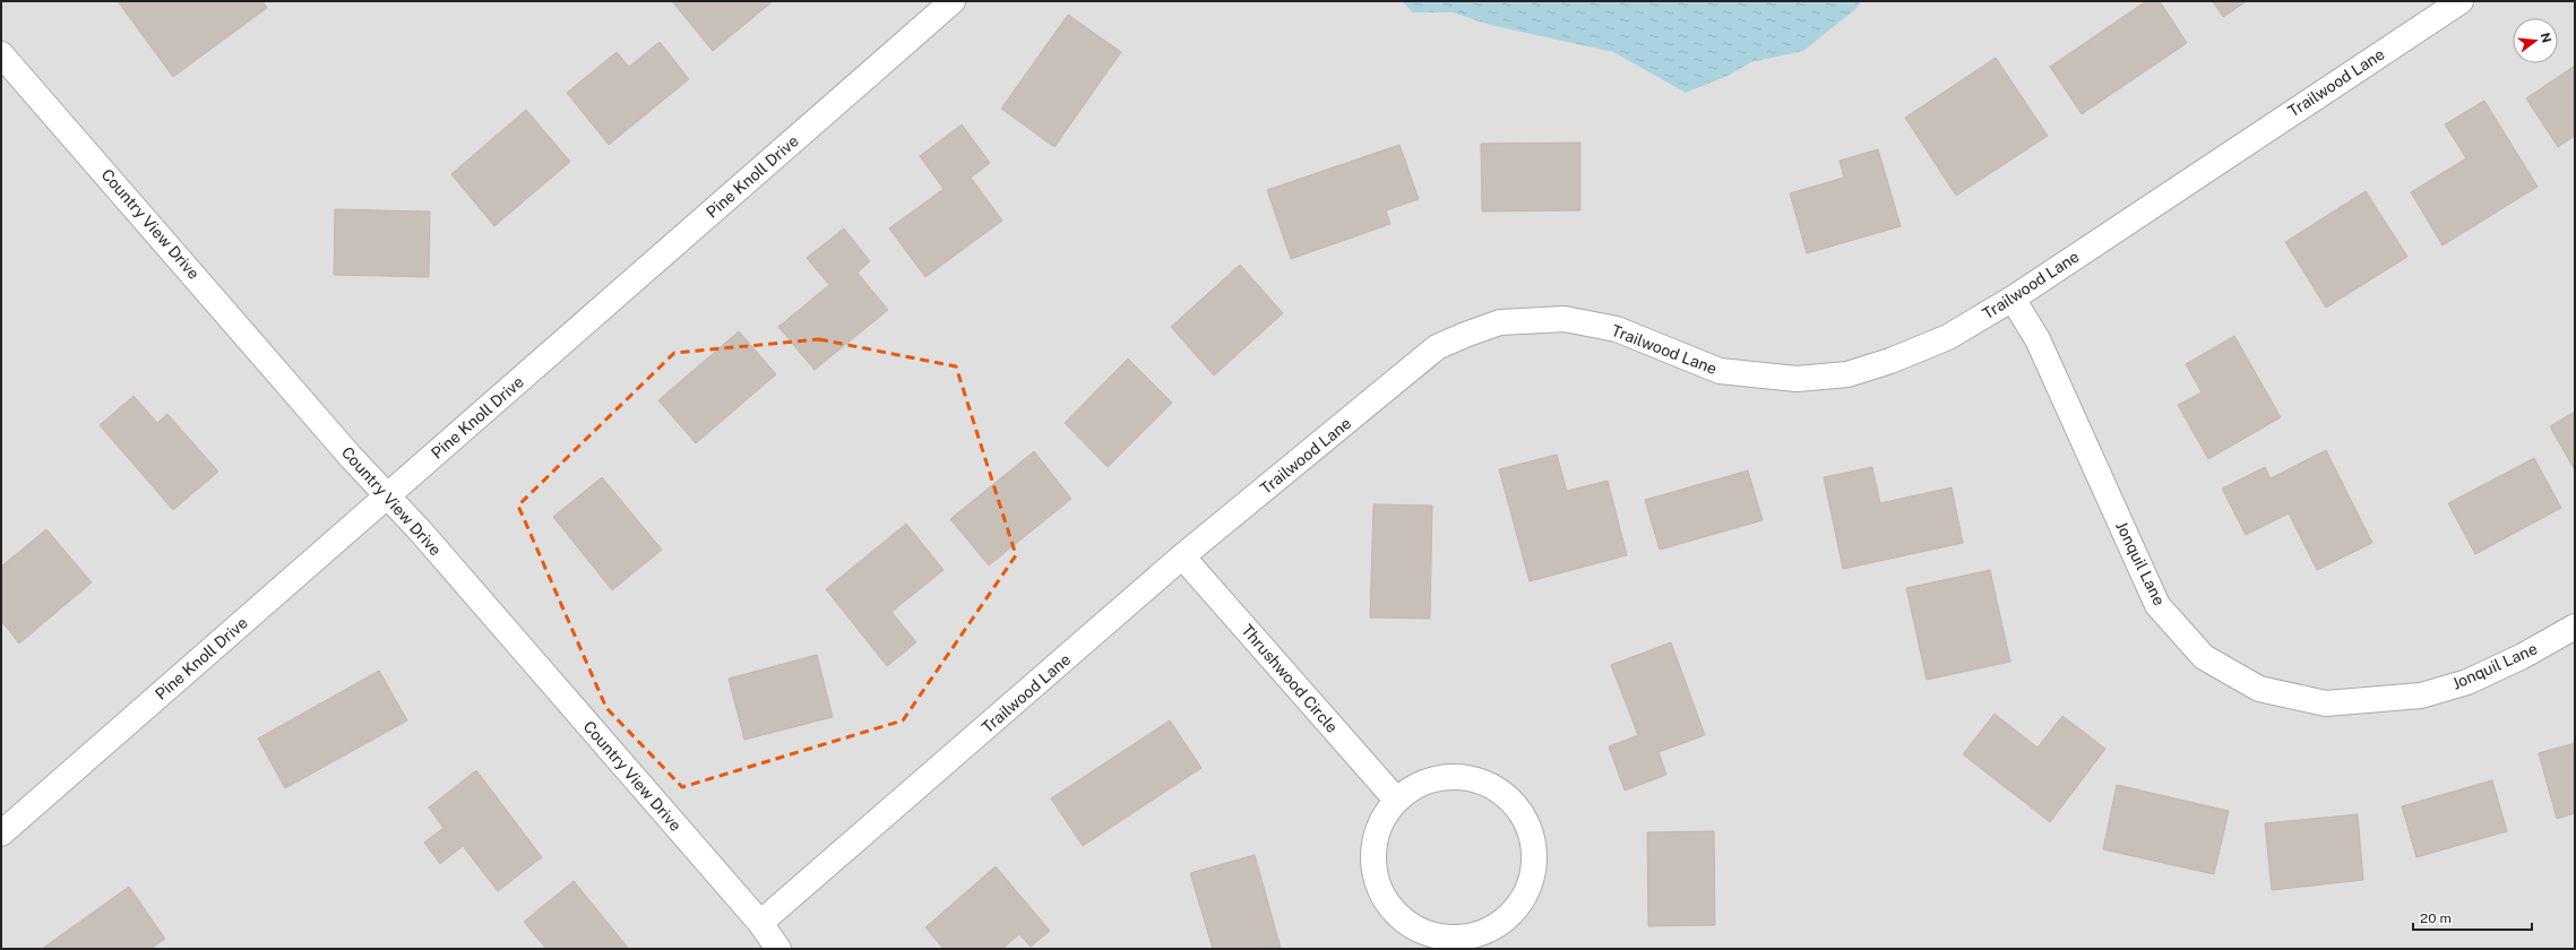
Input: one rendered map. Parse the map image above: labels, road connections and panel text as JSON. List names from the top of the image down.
{
  "streets": {
    "street": [
      "Trailwood Lane",
      "Pine Knoll Drive",
      "Country View Drive",
      "Jonquil Lane",
      "Thrushwood Circle"
    ]
  },
  "crossings": [
    ["Trailwood Lane", "Country View Drive"],
    ["Trailwood Lane", "Jonquil Lane"],
    ["Trailwood Lane", "Thrushwood Circle"],
    ["Pine Knoll Drive", "Country View Drive"]
  ],
  "scale_bar": "20 m",
  "north": "right"
}
